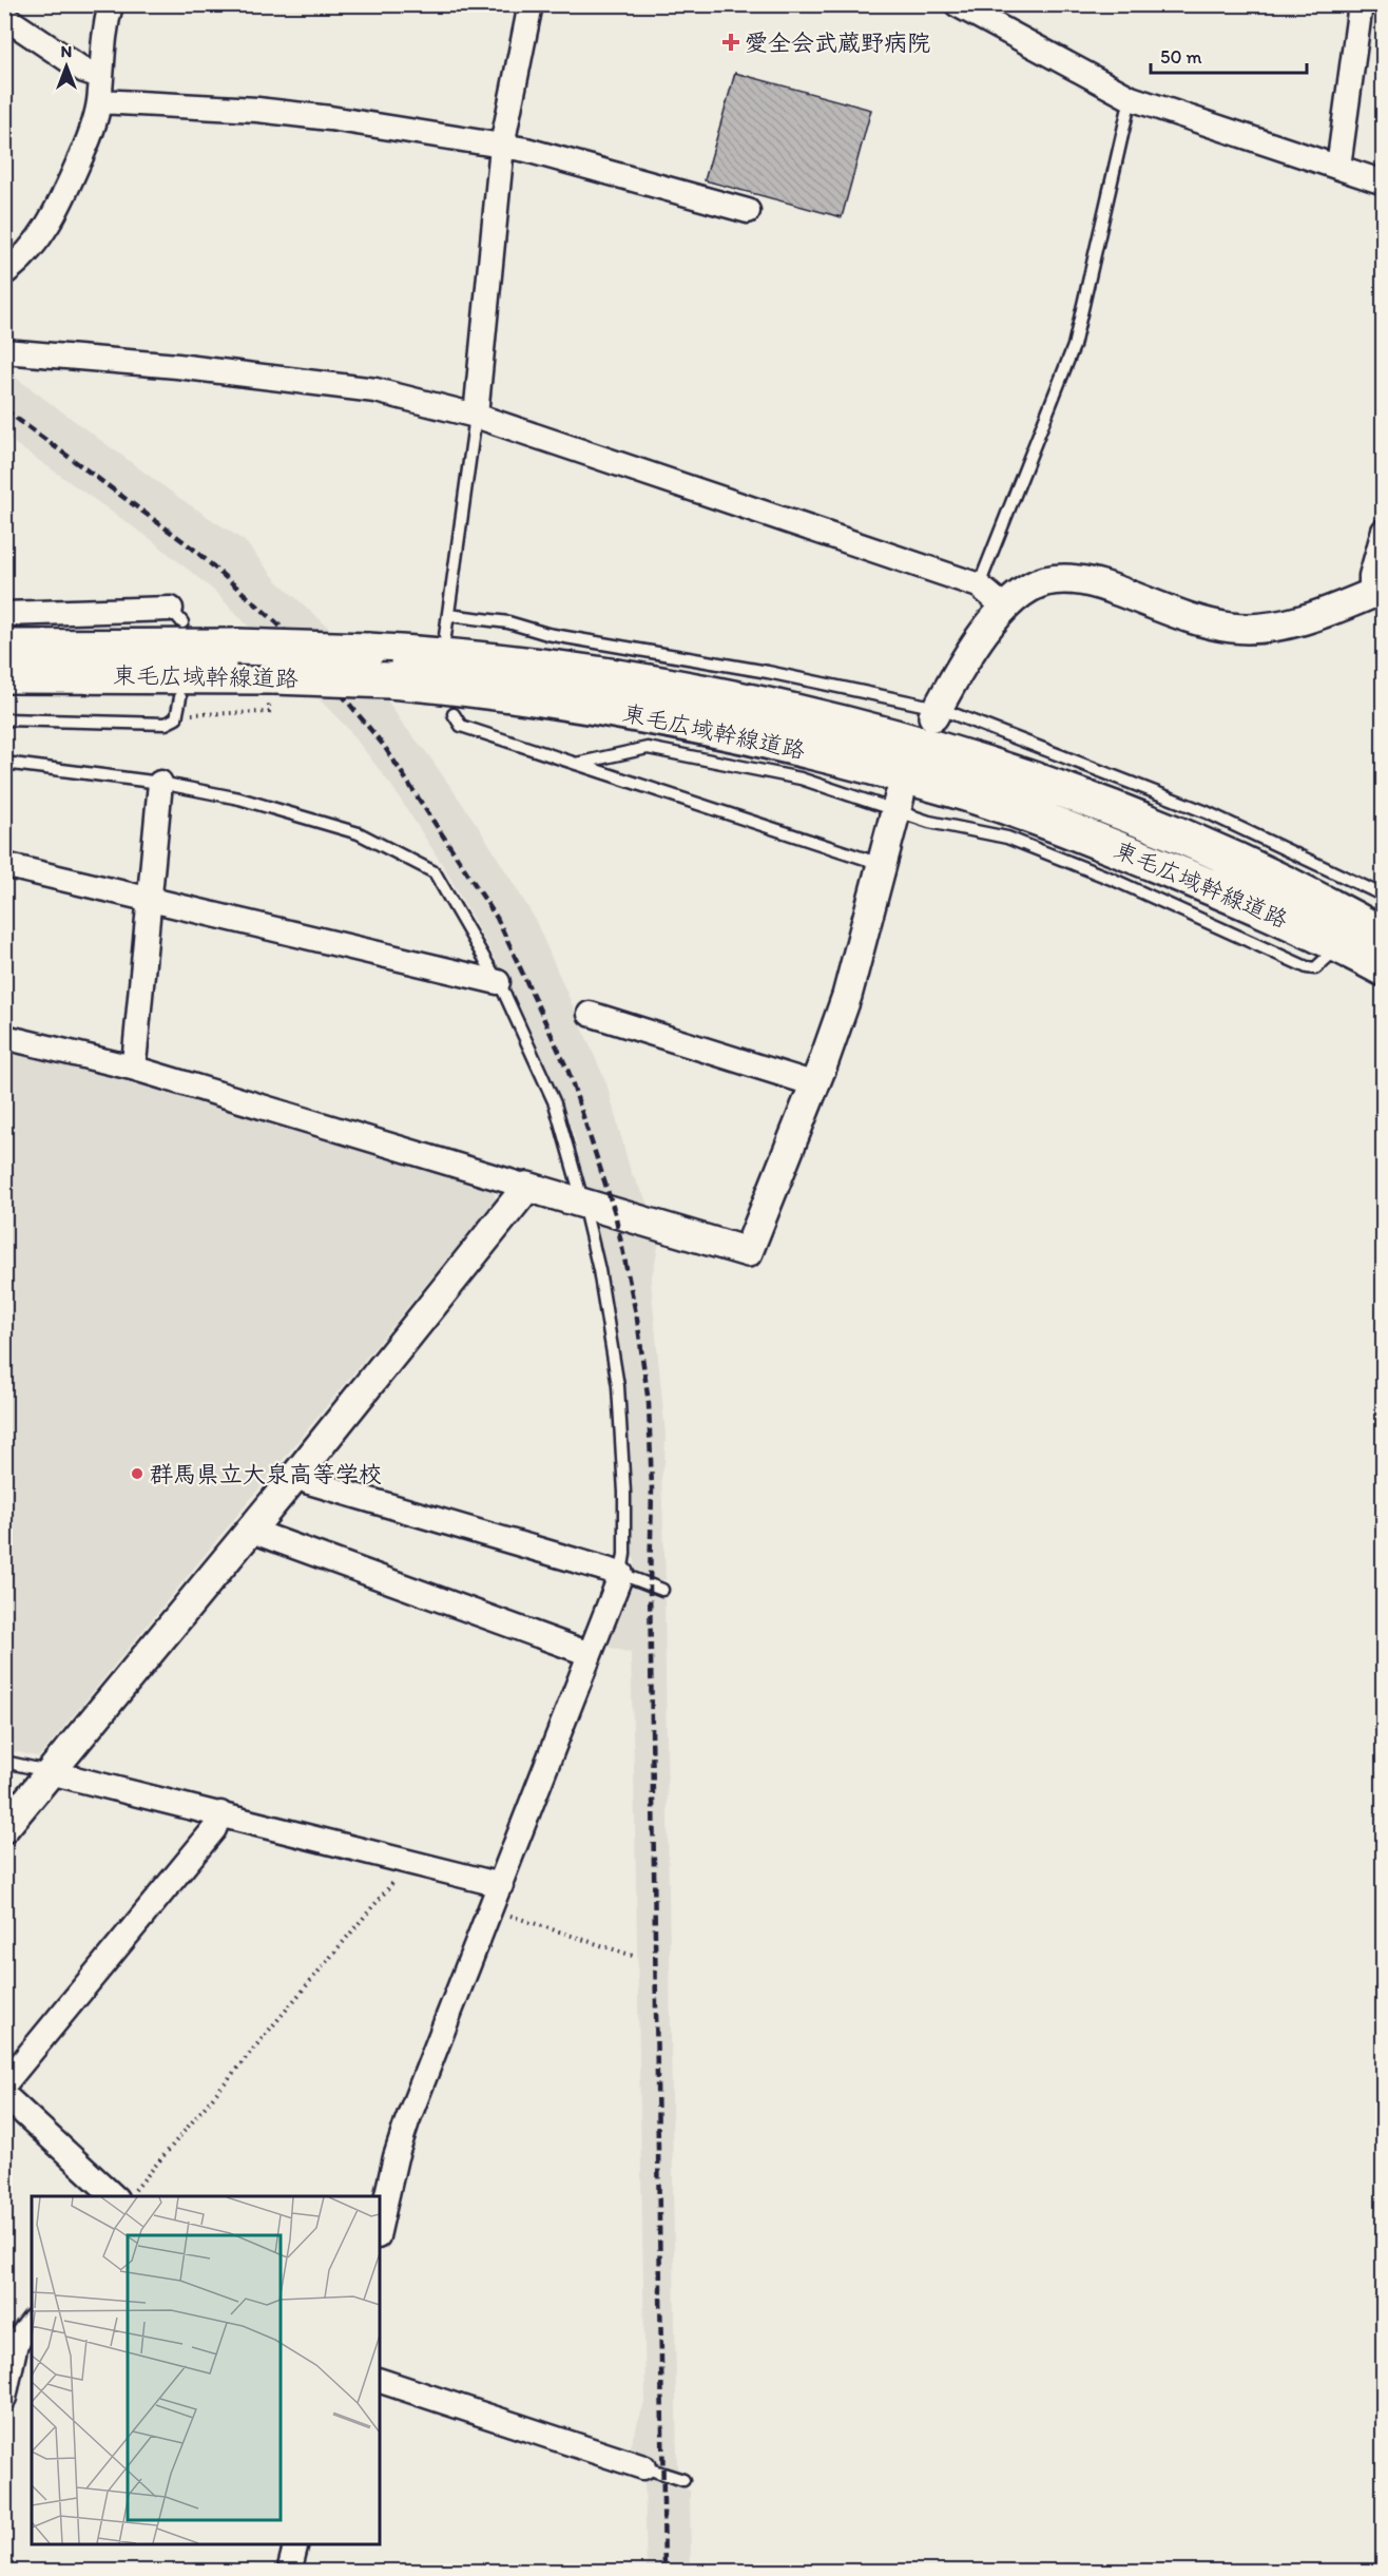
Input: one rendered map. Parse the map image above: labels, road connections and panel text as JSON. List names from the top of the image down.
{
  "streets": {
    "highway": ["東毛広域幹線道路"]
  },
  "places": {
    "health": ["愛全会武蔵野病院"],
    "other": ["群馬県立大泉高等学校"]
  },
  "scale_bar": "50 m",
  "north": "top"
}
